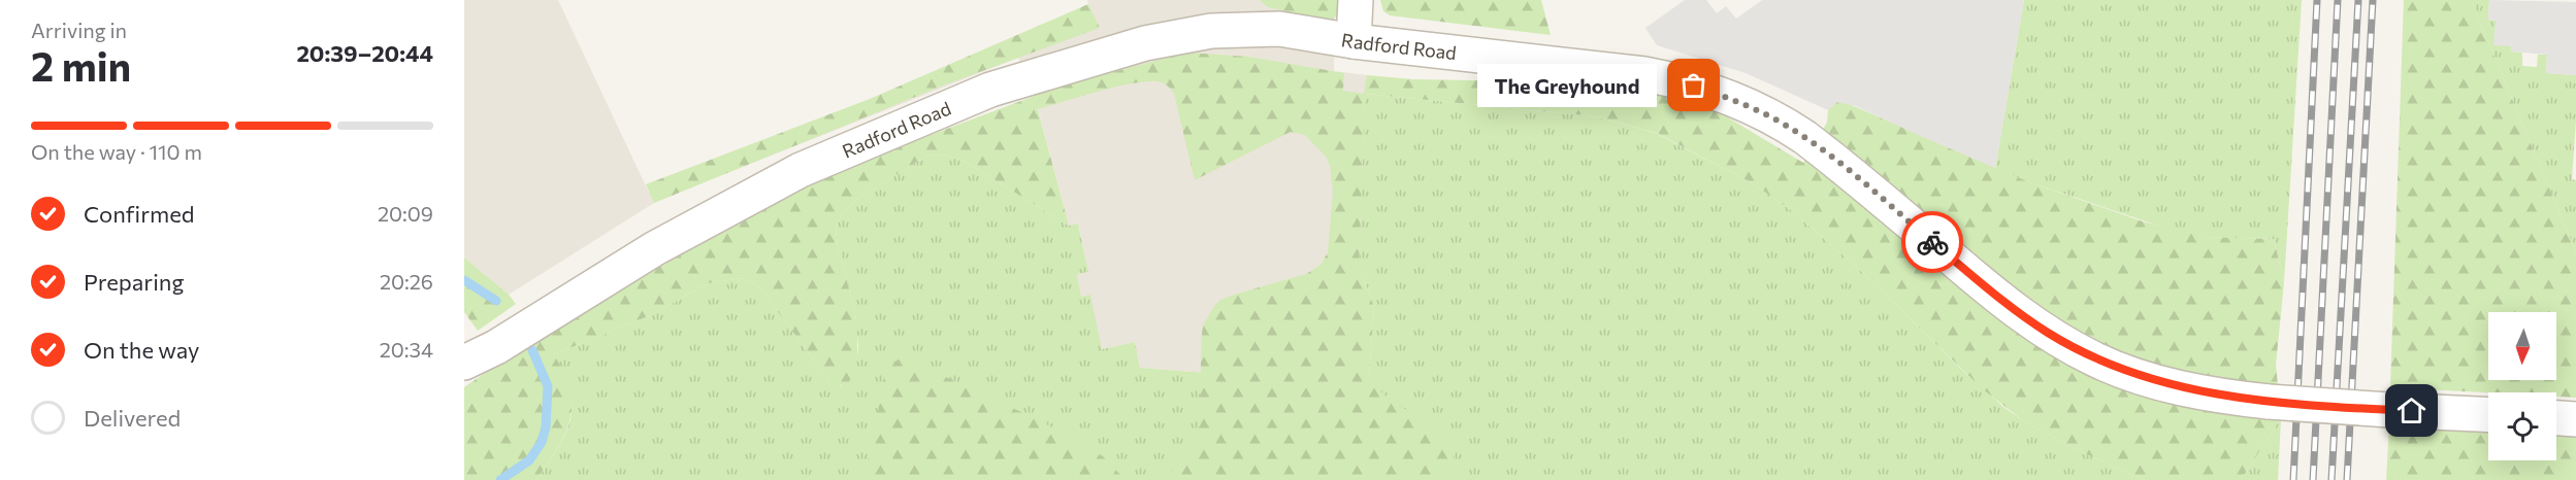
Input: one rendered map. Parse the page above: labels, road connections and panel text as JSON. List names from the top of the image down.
{
  "streets": {
    "street": ["Radford Road"]
  },
  "places": ["The Greyhound"],
  "north": "bottom",
  "page": {
    "heading": ["2 min", "Arriving in", "20:39–20:44"],
    "bubble": "The Greyhound",
    "bar": "On the way · 110 m",
    "list": [
      ["Confirmed", "20:09"],
      ["Preparing", "20:26"],
      ["On the way", "20:34"],
      "Delivered"
    ]
  }
}
